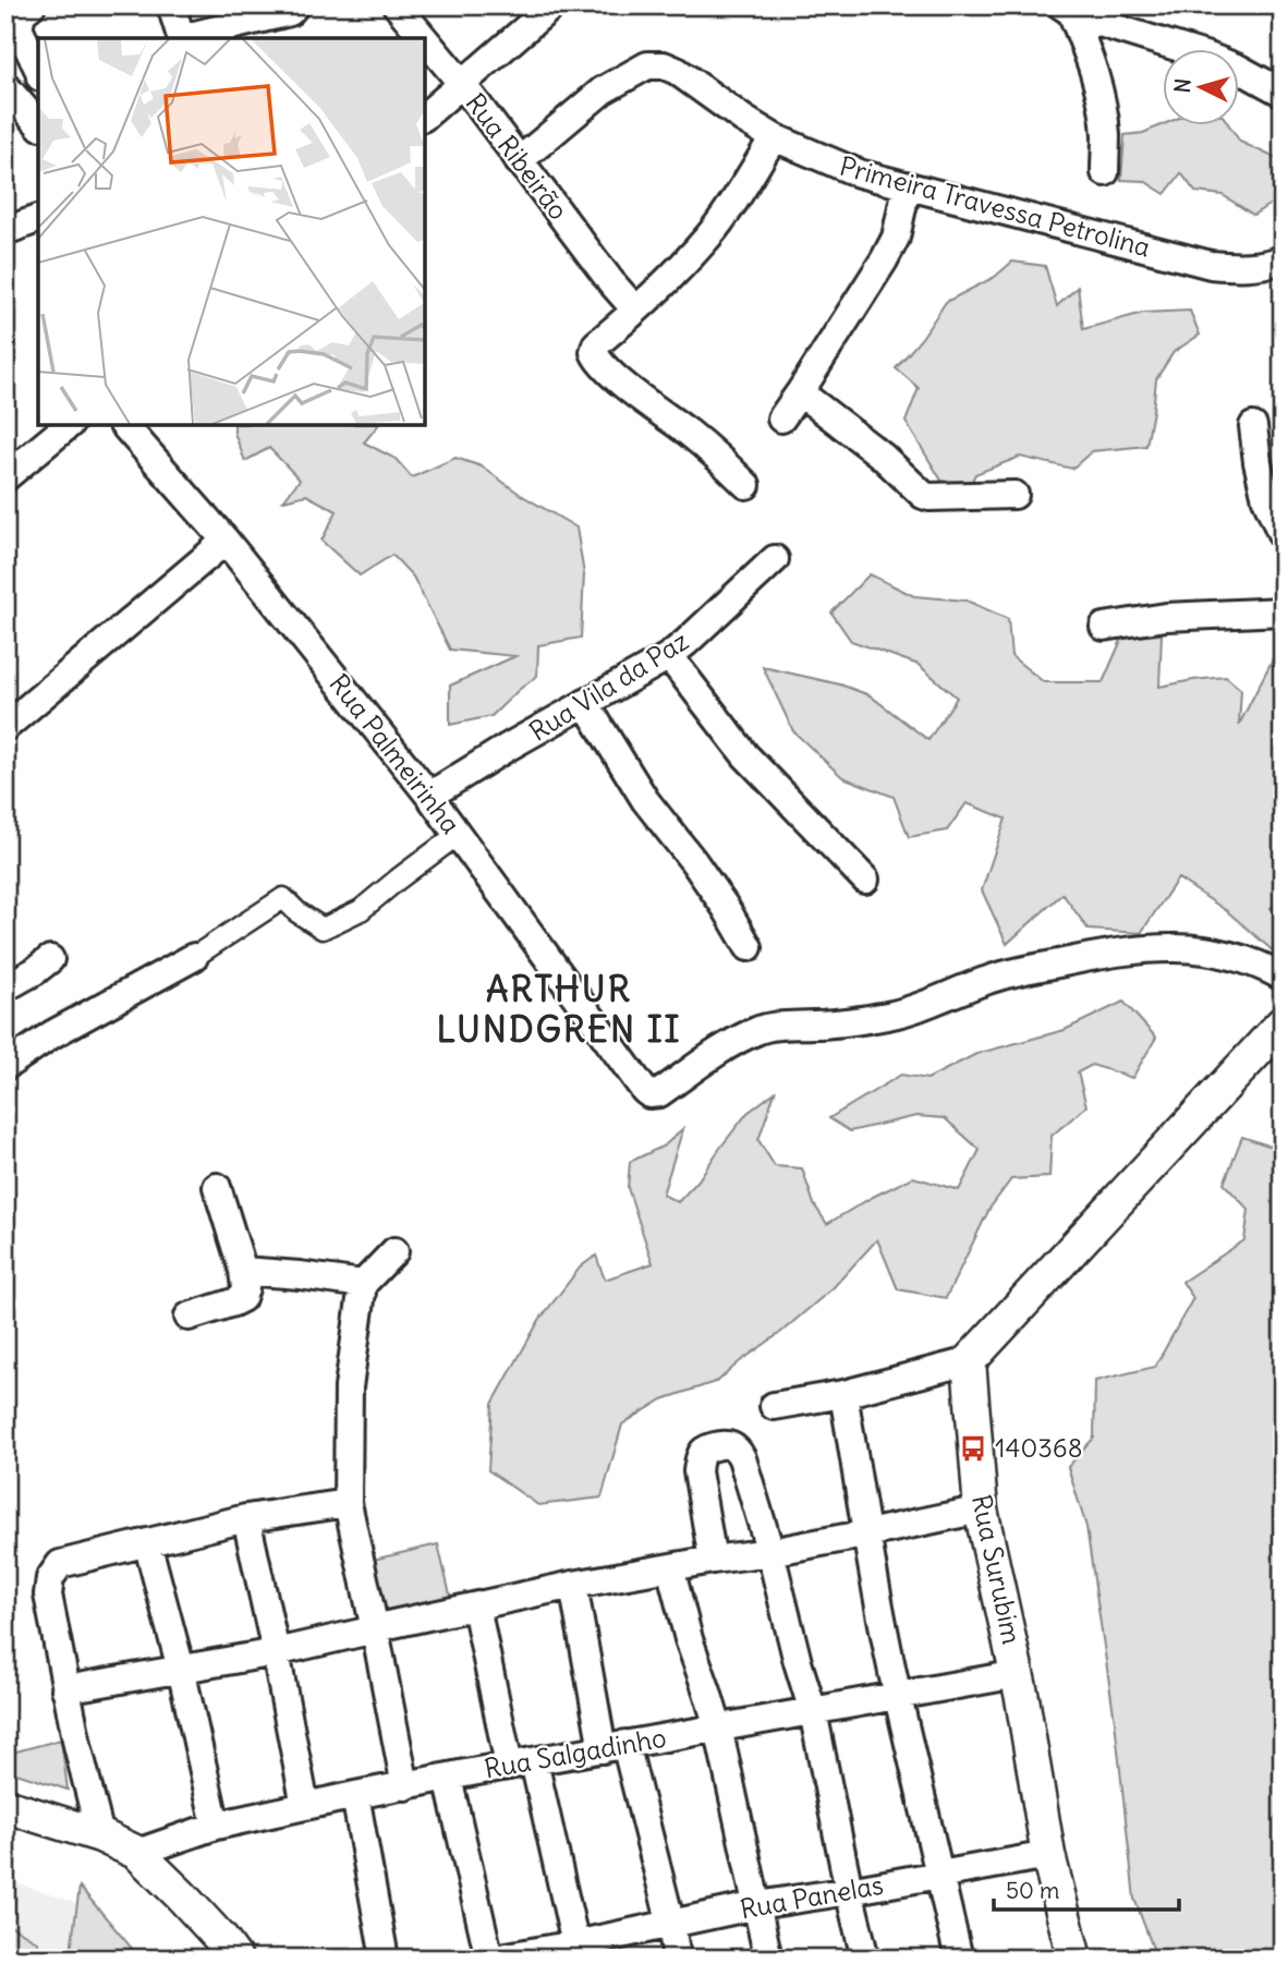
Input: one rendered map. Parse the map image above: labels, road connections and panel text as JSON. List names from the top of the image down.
{
  "streets": {
    "street": [
      "Rua Ribeirão",
      "Primeira Travessa Petrolina",
      "Rua Vila da Paz",
      "Rua Palmeirinha",
      "Rua Surubim",
      "Rua Salgadinho",
      "Rua Panelas"
    ]
  },
  "crossings": [
    ["Rua Ribeirão", "Primeira Travessa Petrolina"],
    ["Rua Vila da Paz", "Rua Palmeirinha"],
    ["Rua Surubim", "Rua Salgadinho"],
    ["Rua Surubim", "Rua Panelas"]
  ],
  "districts": ["ARTHUR LUNDGREN II"],
  "places": {
    "bus stop": ["140368"]
  },
  "scale_bar": "50 m",
  "north": "left"
}
